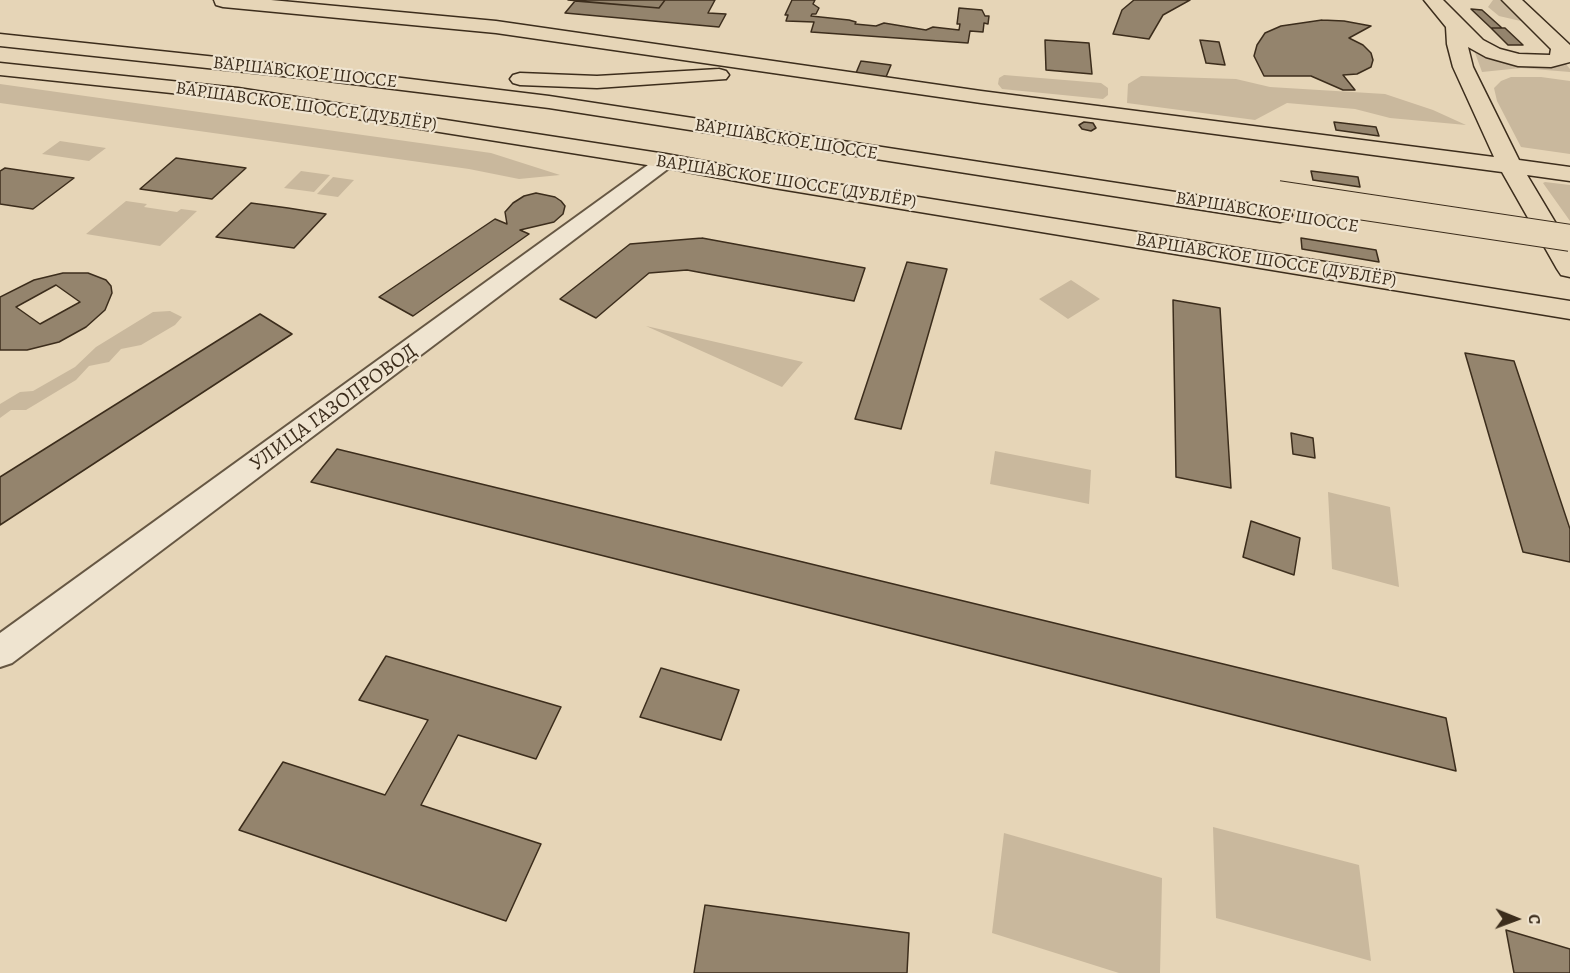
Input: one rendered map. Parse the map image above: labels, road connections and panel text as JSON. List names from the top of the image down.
{
  "streets": {
    "main road": ["ВАРШАВСКОЕ ШОССЕ", "ВАРШАВСКОЕ ШОССЕ (ДУБЛЁР)"],
    "street": ["УЛИЦА ГАЗОПРОВОД"]
  },
  "crossings": [
    ["ВАРШАВСКОЕ ШОССЕ (ДУБЛЁР)", "УЛИЦА ГАЗОПРОВОД"]
  ],
  "north": "right"
}
